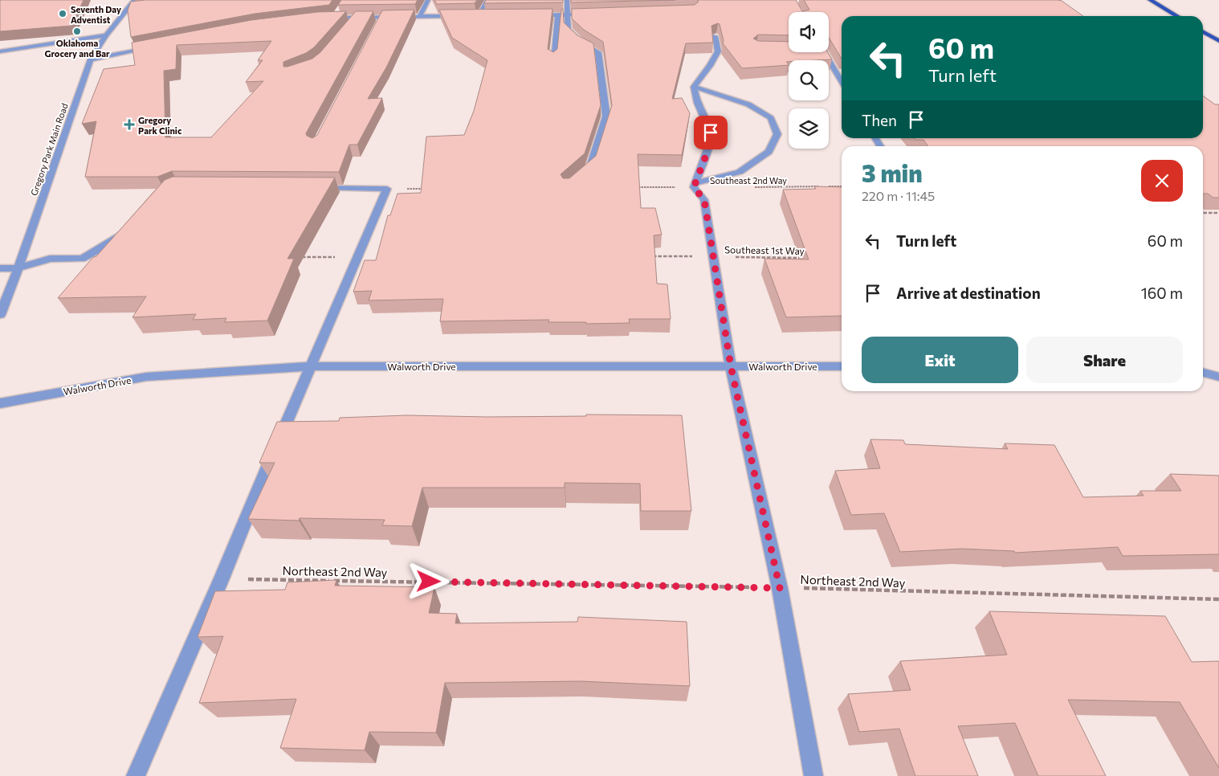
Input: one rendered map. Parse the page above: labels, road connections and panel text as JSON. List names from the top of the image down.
{
  "streets": {
    "street": ["Gregory Park Main Road", "Walworth Drive"],
    "path": ["Southeast 2nd Way", "Southeast 1st Way", "Northeast 2nd Way"]
  },
  "places": {
    "other": ["Seventh Day Adventist", "Oklahoma Grocery and Bar"],
    "health": ["Gregory Park Clinic"]
  },
  "page": {
    "turn": ["60 m", "Turn left"],
    "then": "Then",
    "heading": ["3 min", "220 m · 11:45"],
    "list": [
      {
        "name": "Turn left",
        "value": "60 m"
      },
      {
        "name": "Arrive at destination",
        "value": "160 m"
      }
    ],
    "buttons": ["Exit", "Share"]
  }
}
